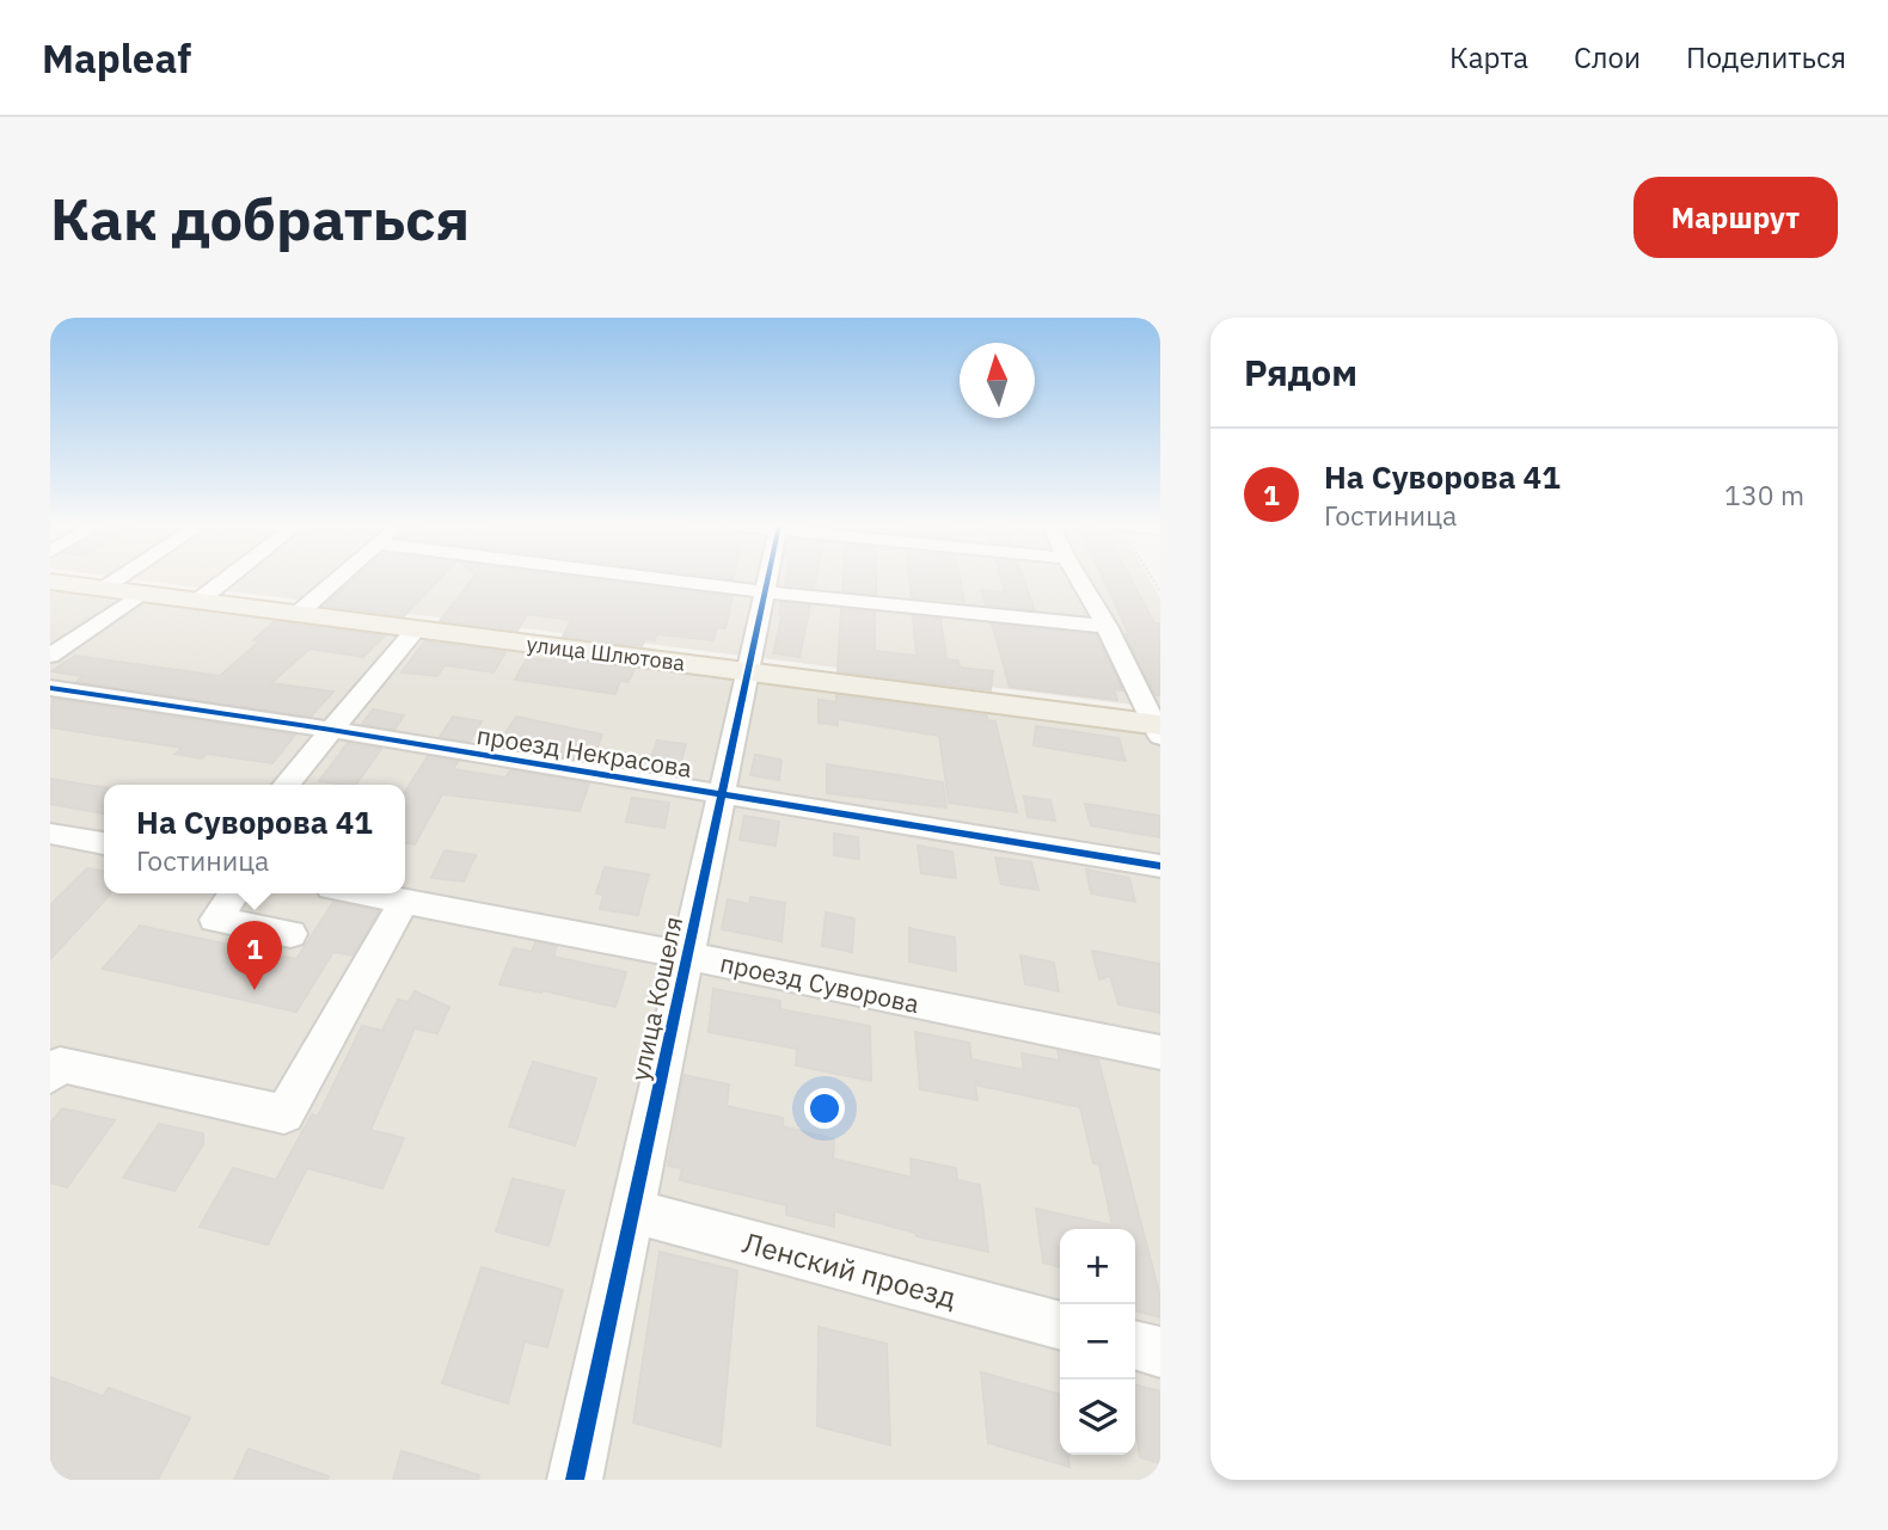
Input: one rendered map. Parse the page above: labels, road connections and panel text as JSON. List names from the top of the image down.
{
  "streets": {
    "main road": ["улица Шлютова"],
    "street": [
      "проезд Некрасова",
      "проезд Суворова",
      "улица Кошеля",
      "Ленский проезд"
    ]
  },
  "crossings": [
    ["улица Шлютова", "улица Кошеля"],
    ["проезд Некрасова", "улица Кошеля"],
    ["проезд Суворова", "улица Кошеля"],
    ["улица Кошеля", "Ленский проезд"]
  ],
  "north": "top",
  "page": {
    "header": "Mapleaf",
    "nav": ["Карта", "Слои", "Поделиться"],
    "buttons": "Маршрут",
    "title": "Как добраться",
    "heading": "Рядом",
    "list": [
      {
        "mark": "1",
        "name": "На Суворова 41",
        "note": "Гостиница",
        "value": "130 m"
      }
    ],
    "popup": ["На Суворова 41", "Гостиница"],
    "pins": "1",
    "map_buttons": ["+", "−"]
  }
}
